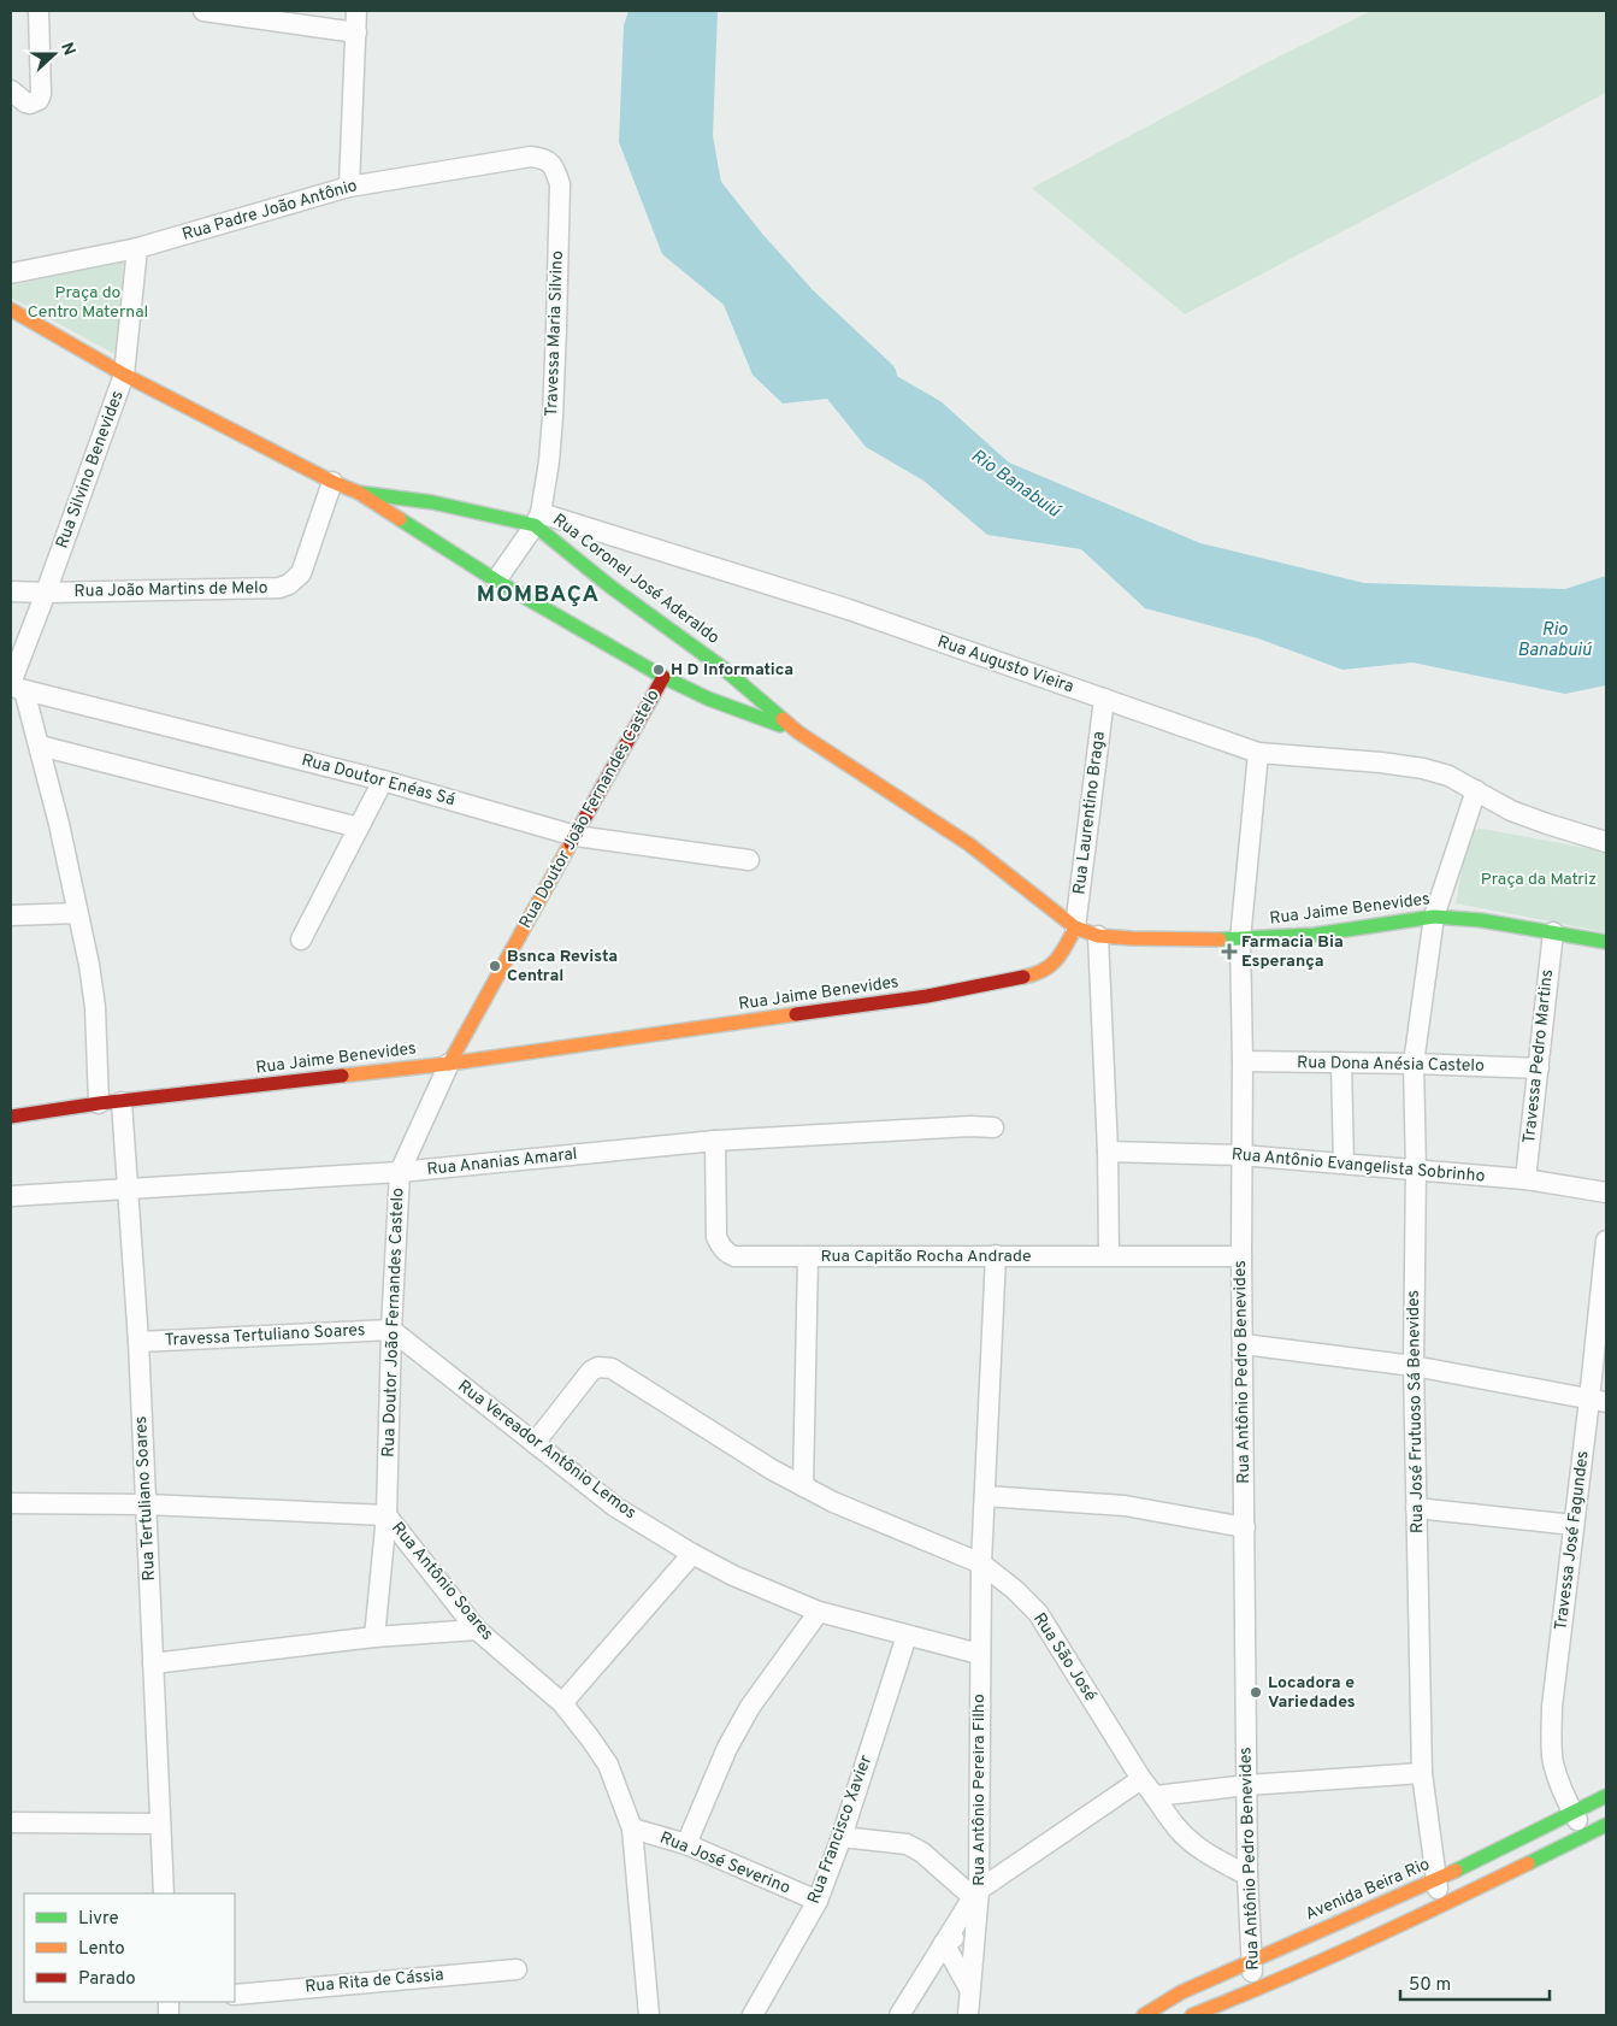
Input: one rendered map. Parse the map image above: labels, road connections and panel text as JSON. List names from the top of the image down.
{
  "streets": {
    "main road": [
      "Rua Coronel José Aderaldo",
      "Rua Doutor João Fernandes Castelo",
      "Rua Jaime Benevides",
      "Avenida Beira Rio"
    ],
    "street": [
      "Rua Padre João Antônio",
      "Travessa Maria Silvino",
      "Rua Silvino Benevides",
      "Rua João Martins de Melo",
      "Rua Augusto Vieira",
      "Rua Doutor Enéas Sá",
      "Rua Laurentino Braga",
      "Travessa Pedro Martins",
      "Rua Dona Anésia Castelo",
      "Rua Ananias Amaral",
      "Rua Antônio Evangelista Sobrinho",
      "Rua Capitão Rocha Andrade",
      "Travessa Tertuliano Soares",
      "Rua Antônio Pedro Benevides",
      "Rua José Frutuoso Sá Benevides",
      "Rua Vereador Antônio Lemos",
      "Rua Tertuliano Soares",
      "Travessa José Fagundes",
      "Rua Antônio Soares",
      "Rua São José",
      "Rua Antônio Pereira Filho",
      "Rua Francisco Xavier",
      "Rua José Severino",
      "Rua Rita de Cássia"
    ]
  },
  "crossings": [
    ["Rua Padre João Antônio", "Travessa Maria Silvino"],
    ["Rua Padre João Antônio", "Rua Silvino Benevides"],
    ["Travessa Maria Silvino", "Rua Coronel José Aderaldo"],
    ["Travessa Maria Silvino", "Rua Augusto Vieira"],
    ["Rua Silvino Benevides", "Rua Coronel José Aderaldo"],
    ["Rua Silvino Benevides", "Rua João Martins de Melo"],
    ["Rua Silvino Benevides", "Rua Doutor Enéas Sá"],
    ["Rua Coronel José Aderaldo", "Rua João Martins de Melo"],
    ["Rua Coronel José Aderaldo", "Rua Augusto Vieira"],
    ["Rua Coronel José Aderaldo", "Rua Doutor João Fernandes Castelo"],
    ["Rua Coronel José Aderaldo", "Rua Laurentino Braga"],
    ["Rua Coronel José Aderaldo", "Rua Jaime Benevides"],
    ["Rua Augusto Vieira", "Rua Laurentino Braga"],
    ["Rua Augusto Vieira", "Rua Antônio Pedro Benevides"],
    ["Rua Augusto Vieira", "Rua José Frutuoso Sá Benevides"],
    ["Rua Doutor Enéas Sá", "Rua Doutor João Fernandes Castelo"],
    ["Rua Doutor João Fernandes Castelo", "Rua Jaime Benevides"],
    ["Rua Doutor João Fernandes Castelo", "Rua Ananias Amaral"],
    ["Rua Doutor João Fernandes Castelo", "Travessa Tertuliano Soares"],
    ["Rua Doutor João Fernandes Castelo", "Rua Vereador Antônio Lemos"],
    ["Rua Doutor João Fernandes Castelo", "Rua Antônio Soares"],
    ["Rua Laurentino Braga", "Rua Jaime Benevides"],
    ["Rua Jaime Benevides", "Travessa Pedro Martins"],
    ["Rua Jaime Benevides", "Rua Antônio Pedro Benevides"],
    ["Rua Jaime Benevides", "Rua José Frutuoso Sá Benevides"],
    ["Rua Jaime Benevides", "Rua Tertuliano Soares"],
    ["Travessa Pedro Martins", "Rua Dona Anésia Castelo"],
    ["Travessa Pedro Martins", "Rua Antônio Evangelista Sobrinho"],
    ["Rua Dona Anésia Castelo", "Rua Antônio Pedro Benevides"],
    ["Rua Dona Anésia Castelo", "Rua José Frutuoso Sá Benevides"],
    ["Rua Ananias Amaral", "Rua Capitão Rocha Andrade"],
    ["Rua Ananias Amaral", "Rua Tertuliano Soares"],
    ["Rua Antônio Evangelista Sobrinho", "Rua Antônio Pedro Benevides"],
    ["Rua Antônio Evangelista Sobrinho", "Rua José Frutuoso Sá Benevides"],
    ["Rua Capitão Rocha Andrade", "Rua Antônio Pedro Benevides"],
    ["Travessa Tertuliano Soares", "Rua Vereador Antônio Lemos"],
    ["Travessa Tertuliano Soares", "Rua Tertuliano Soares"],
    ["Rua Antônio Pedro Benevides", "Rua São José"],
    ["Rua Antônio Pedro Benevides", "Avenida Beira Rio"],
    ["Rua José Frutuoso Sá Benevides", "Avenida Beira Rio"],
    ["Rua Vereador Antônio Lemos", "Rua São José"],
    ["Rua Vereador Antônio Lemos", "Rua Antônio Pereira Filho"],
    ["Rua Vereador Antônio Lemos", "Rua Francisco Xavier"],
    ["Rua Tertuliano Soares", "Rua Antônio Soares"],
    ["Travessa José Fagundes", "Avenida Beira Rio"],
    ["Rua Antônio Soares", "Rua José Severino"],
    ["Rua São José", "Rua Antônio Pereira Filho"],
    ["Rua Francisco Xavier", "Rua José Severino"]
  ],
  "districts": ["MOMBAÇA"],
  "water": ["Rio Banabuiú"],
  "parks": ["Praça do Centro Maternal", "Praça da Matriz"],
  "places": {
    "other": ["H D Informatica", "Bsnca Revista Central", "Locadora e Variedades"],
    "health": ["Farmacia Bia Esperança"]
  },
  "legend": ["Livre", "Lento", "Parado"],
  "scale_bar": "50 m",
  "north": "right"
}
